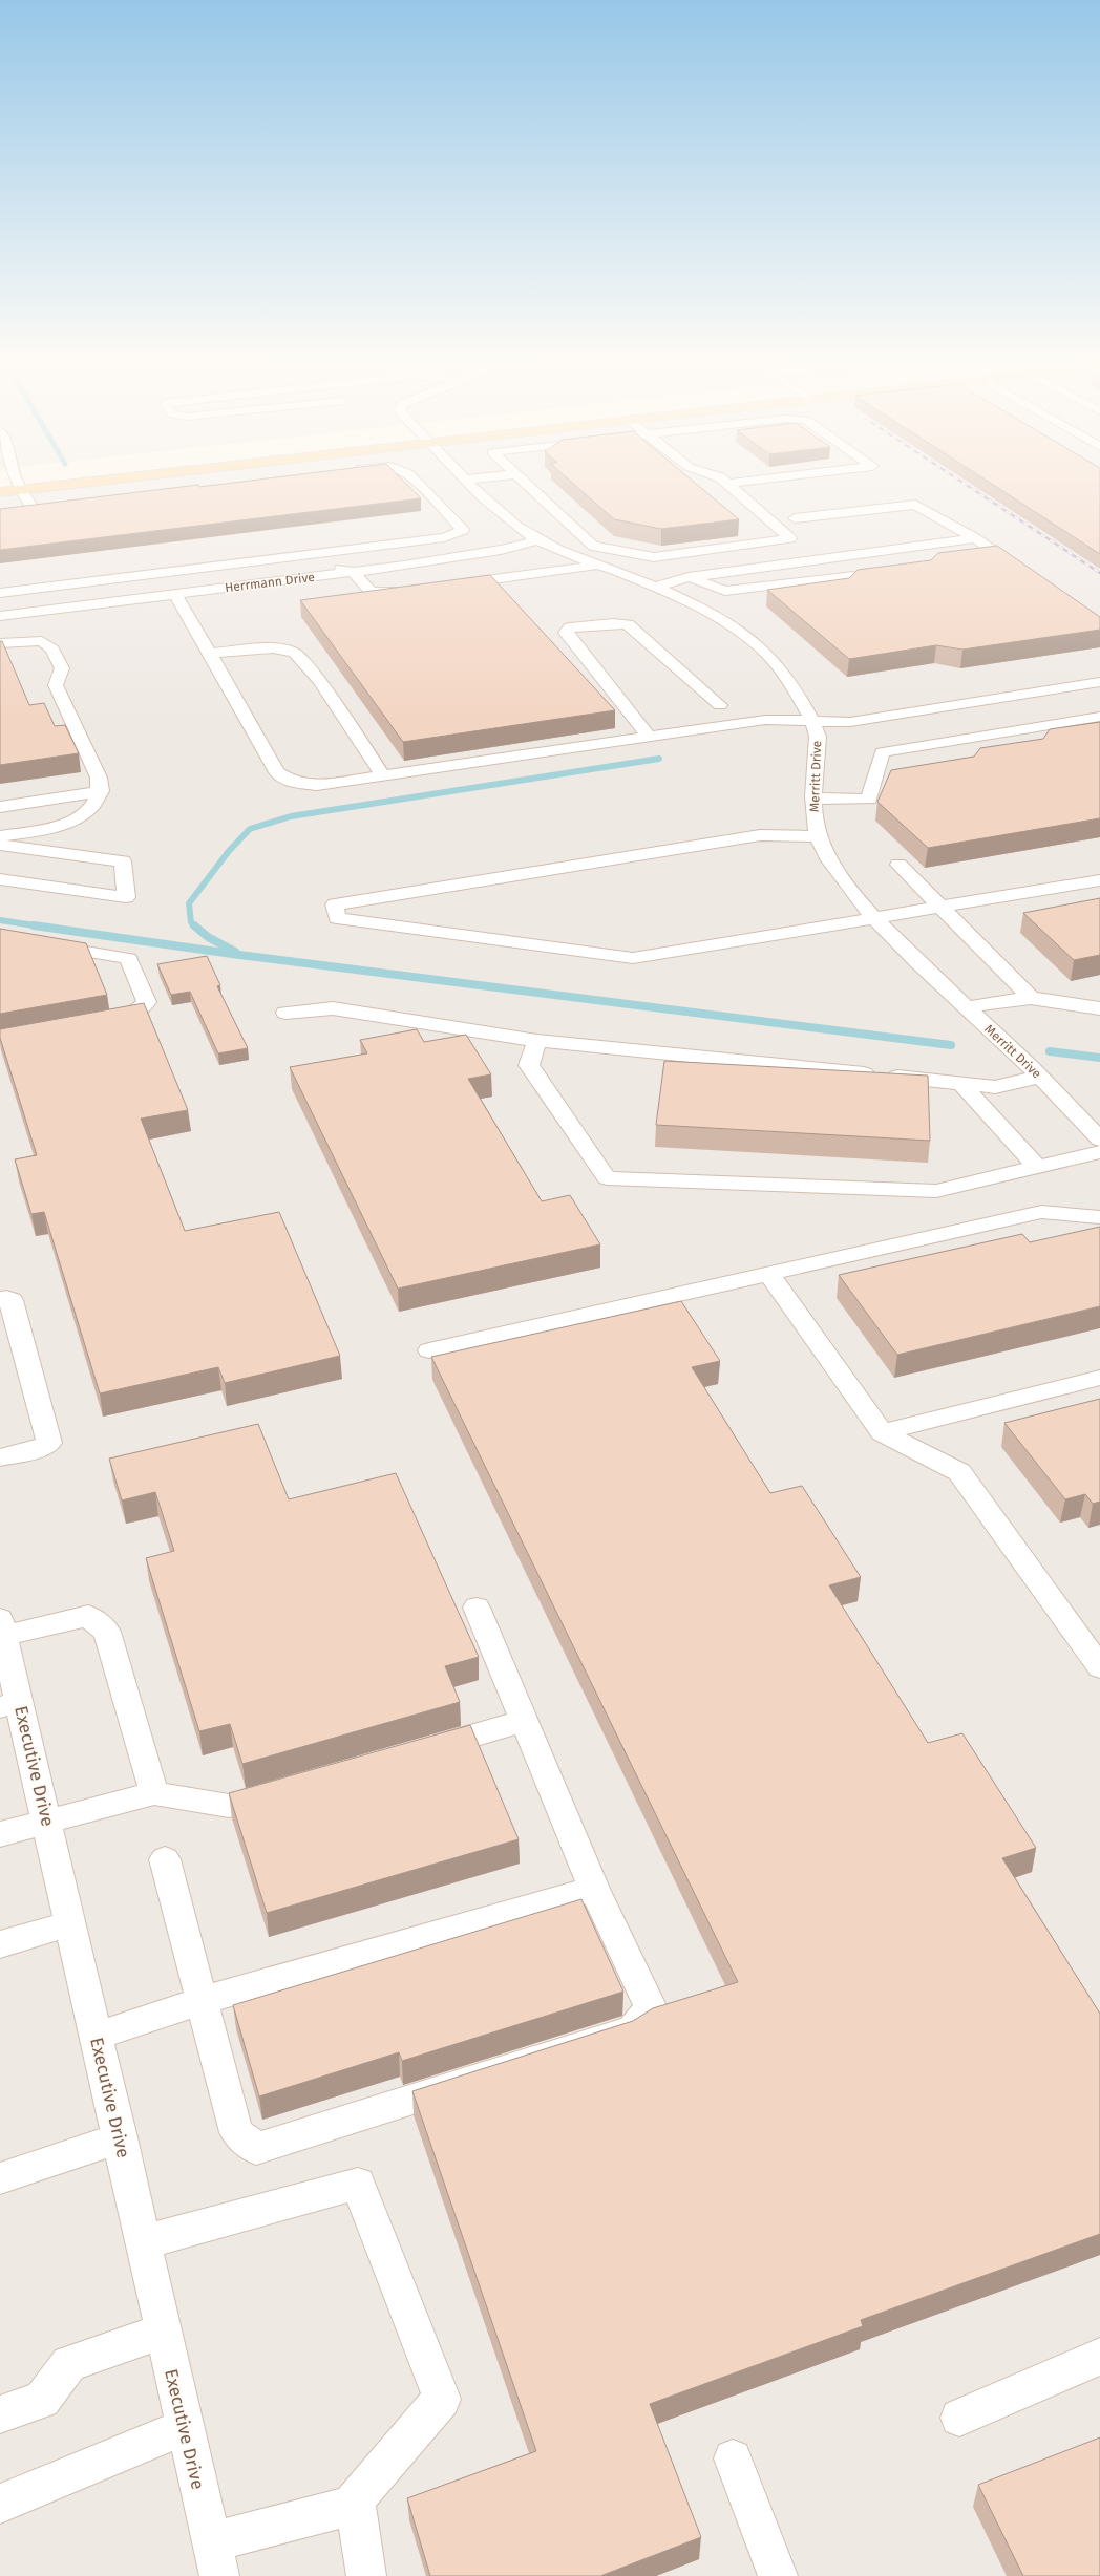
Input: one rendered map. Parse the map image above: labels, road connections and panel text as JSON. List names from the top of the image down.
{
  "streets": {
    "street": ["Herrmann Drive", "Merritt Drive", "Executive Drive"]
  },
  "crossings": [
    ["Herrmann Drive", "Merritt Drive"]
  ]
}
